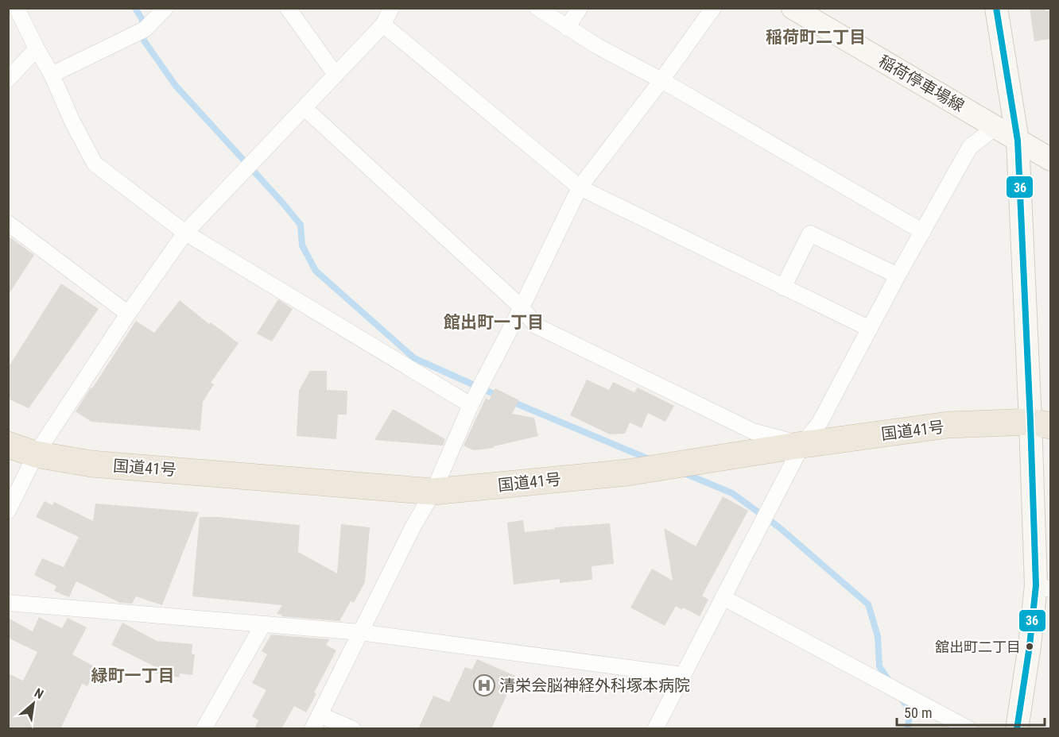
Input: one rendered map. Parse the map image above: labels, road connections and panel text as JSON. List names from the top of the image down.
{
  "streets": {
    "highway": ["国道41号"],
    "street": ["稲荷停車場線"]
  },
  "districts": ["稲荷町二丁目", "館出町一丁目", "緑町一丁目"],
  "places": {
    "other": ["舘出町二丁目"],
    "hospital": ["清栄会脳神経外科塚本病院"]
  },
  "lines": ["transit line 36"],
  "scale_bar": "50 m",
  "north": "top right"
}
